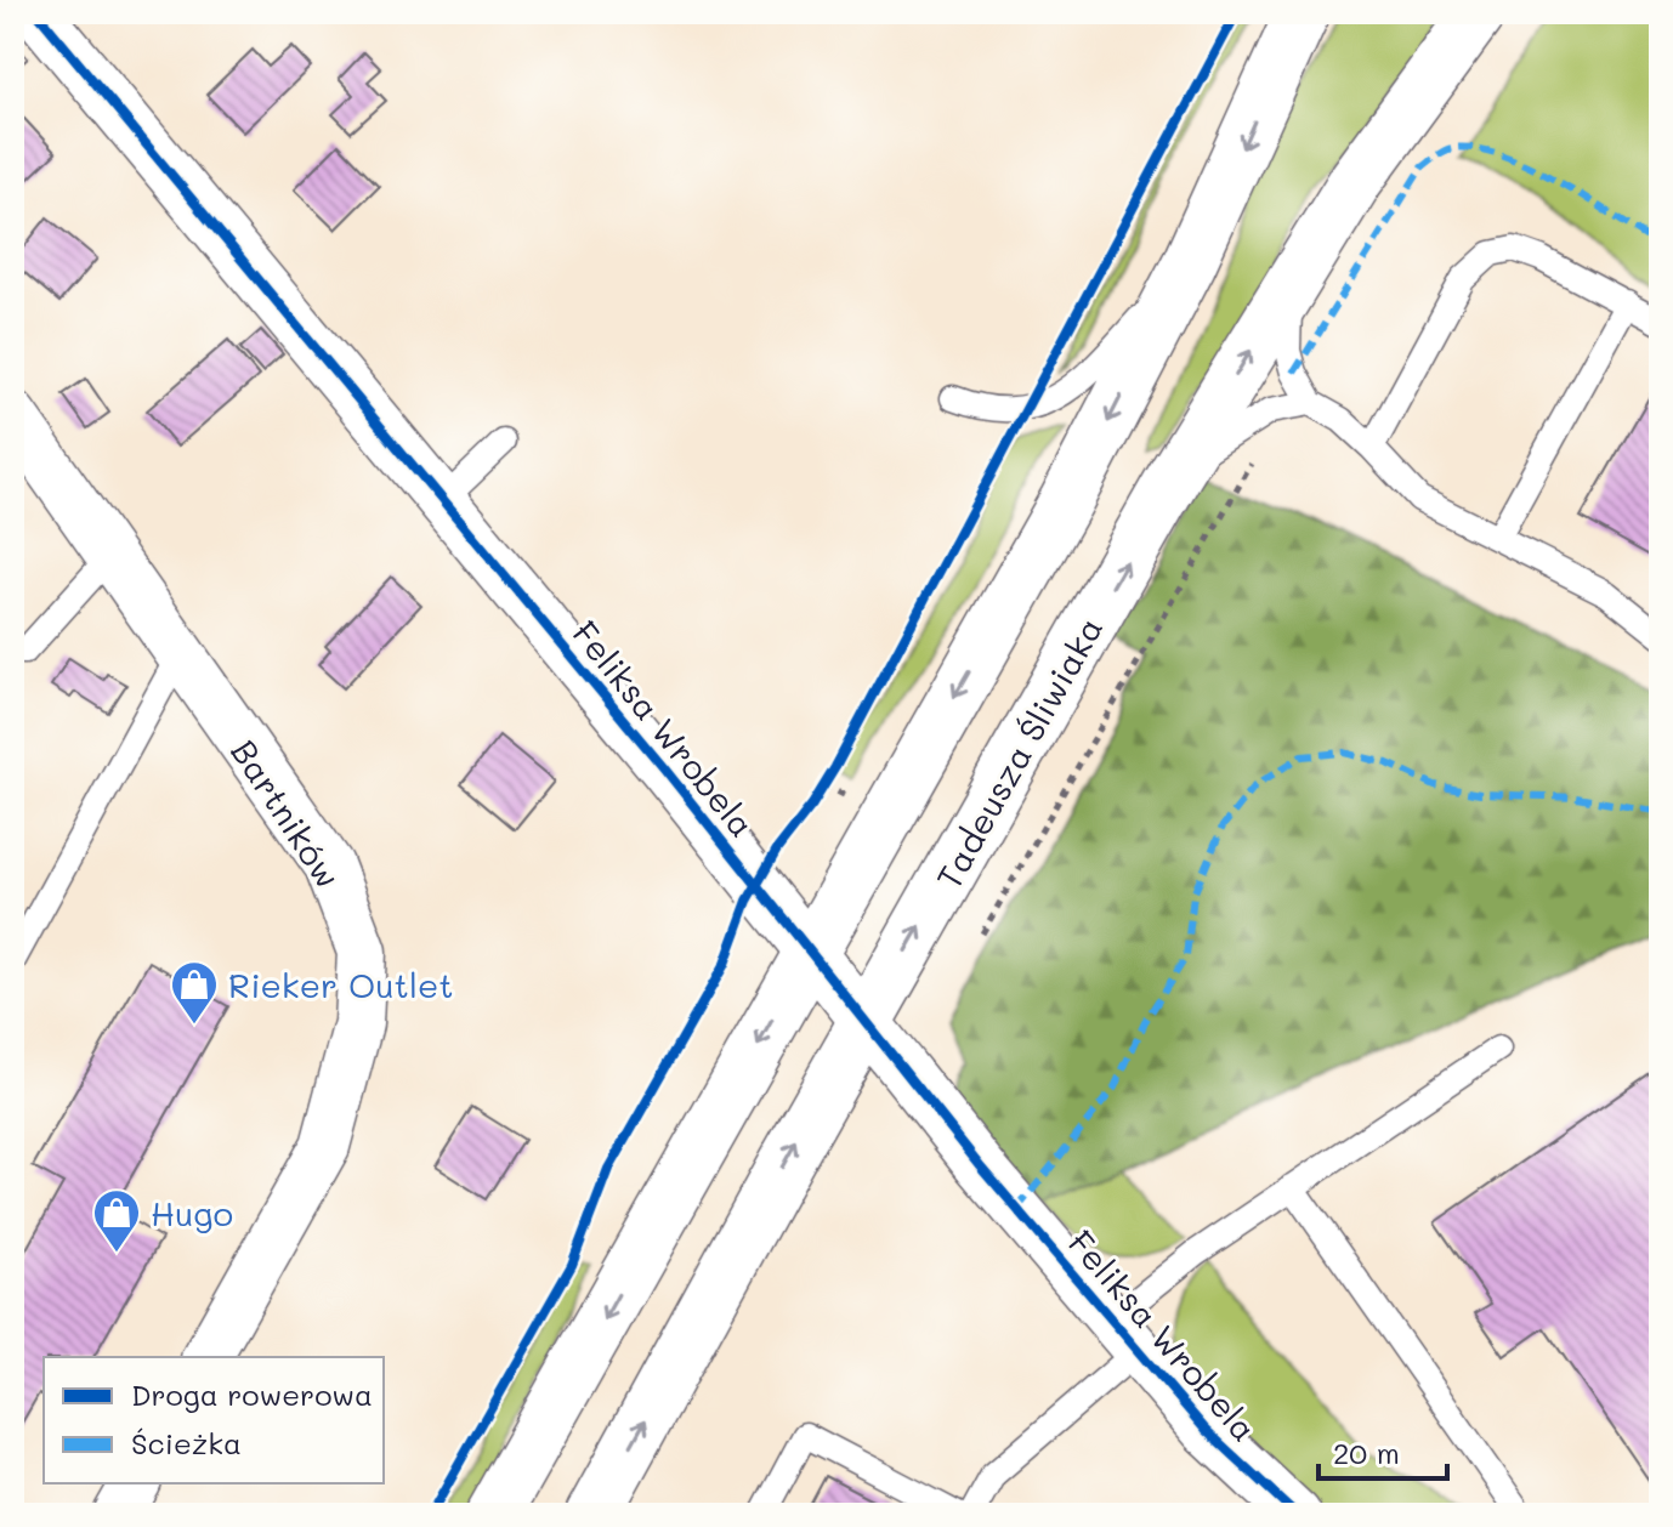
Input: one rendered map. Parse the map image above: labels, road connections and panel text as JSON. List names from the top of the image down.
{
  "streets": {
    "main road": ["Tadeusza Śliwiaka"],
    "street": ["Feliksa Wrobela", "Bartników"]
  },
  "crossings": [
    ["Feliksa Wrobela", "Tadeusza Śliwiaka"]
  ],
  "places": {
    "shop": ["Rieker Outlet", "Hugo"]
  },
  "legend": ["Droga rowerowa", "Ścieżka"],
  "scale_bar": "20 m"
}
